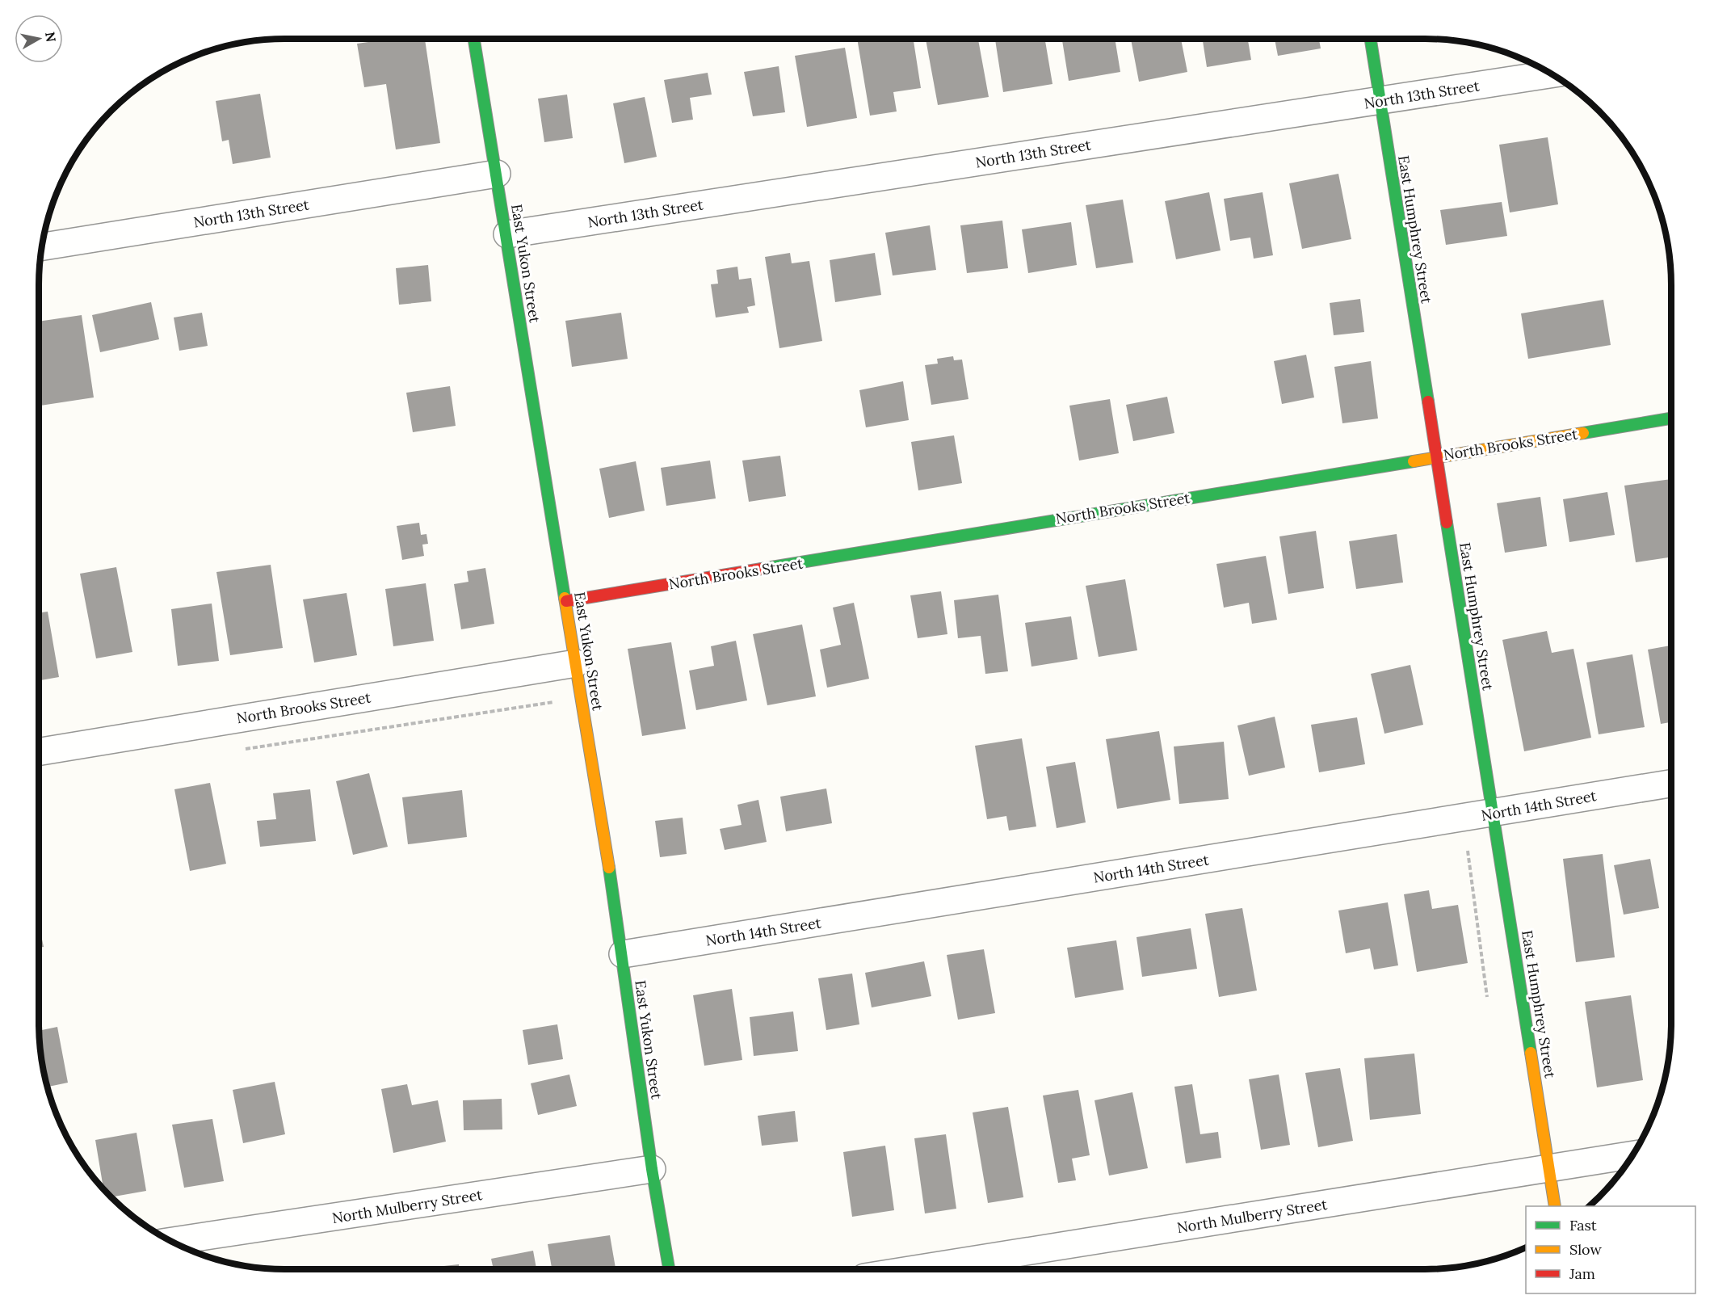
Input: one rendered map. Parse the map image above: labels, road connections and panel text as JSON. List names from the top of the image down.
{
  "streets": {
    "street": [
      "North 13th Street",
      "East Humphrey Street",
      "East Yukon Street",
      "North Brooks Street",
      "North 14th Street",
      "North Mulberry Street"
    ]
  },
  "crossings": [
    ["North 13th Street", "East Humphrey Street"],
    ["North 13th Street", "East Yukon Street"],
    ["East Humphrey Street", "North Brooks Street"],
    ["East Humphrey Street", "North 14th Street"],
    ["East Humphrey Street", "North Mulberry Street"],
    ["East Yukon Street", "North Brooks Street"],
    ["East Yukon Street", "North 14th Street"],
    ["East Yukon Street", "North Mulberry Street"]
  ],
  "legend": ["Fast", "Slow", "Jam"],
  "north": "right"
}
